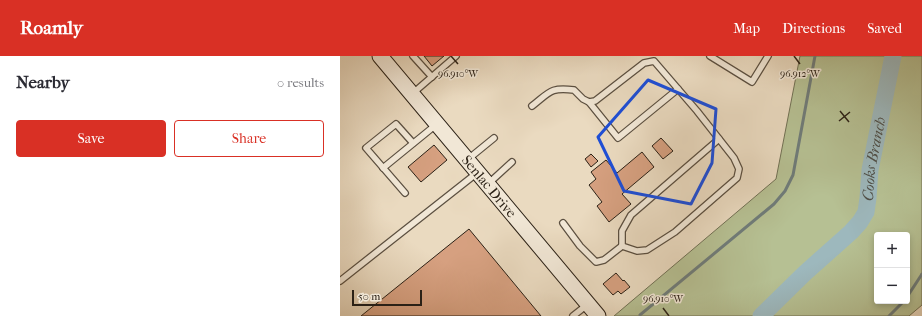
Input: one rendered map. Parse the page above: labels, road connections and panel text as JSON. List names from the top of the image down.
{
  "streets": {
    "street": ["Senlac Drive"]
  },
  "water": ["Cooks Branch"],
  "scale_bar": "50 m",
  "page": {
    "header": "Roamly",
    "nav": ["Map", "Directions", "Saved"],
    "heading": ["Nearby", "0 results"],
    "buttons": ["Save", "Share"],
    "map_buttons": ["+", "−"],
    "scale": "50 m"
  },
  "coordinates": ["96.912°W", "96.910°W"]
}
